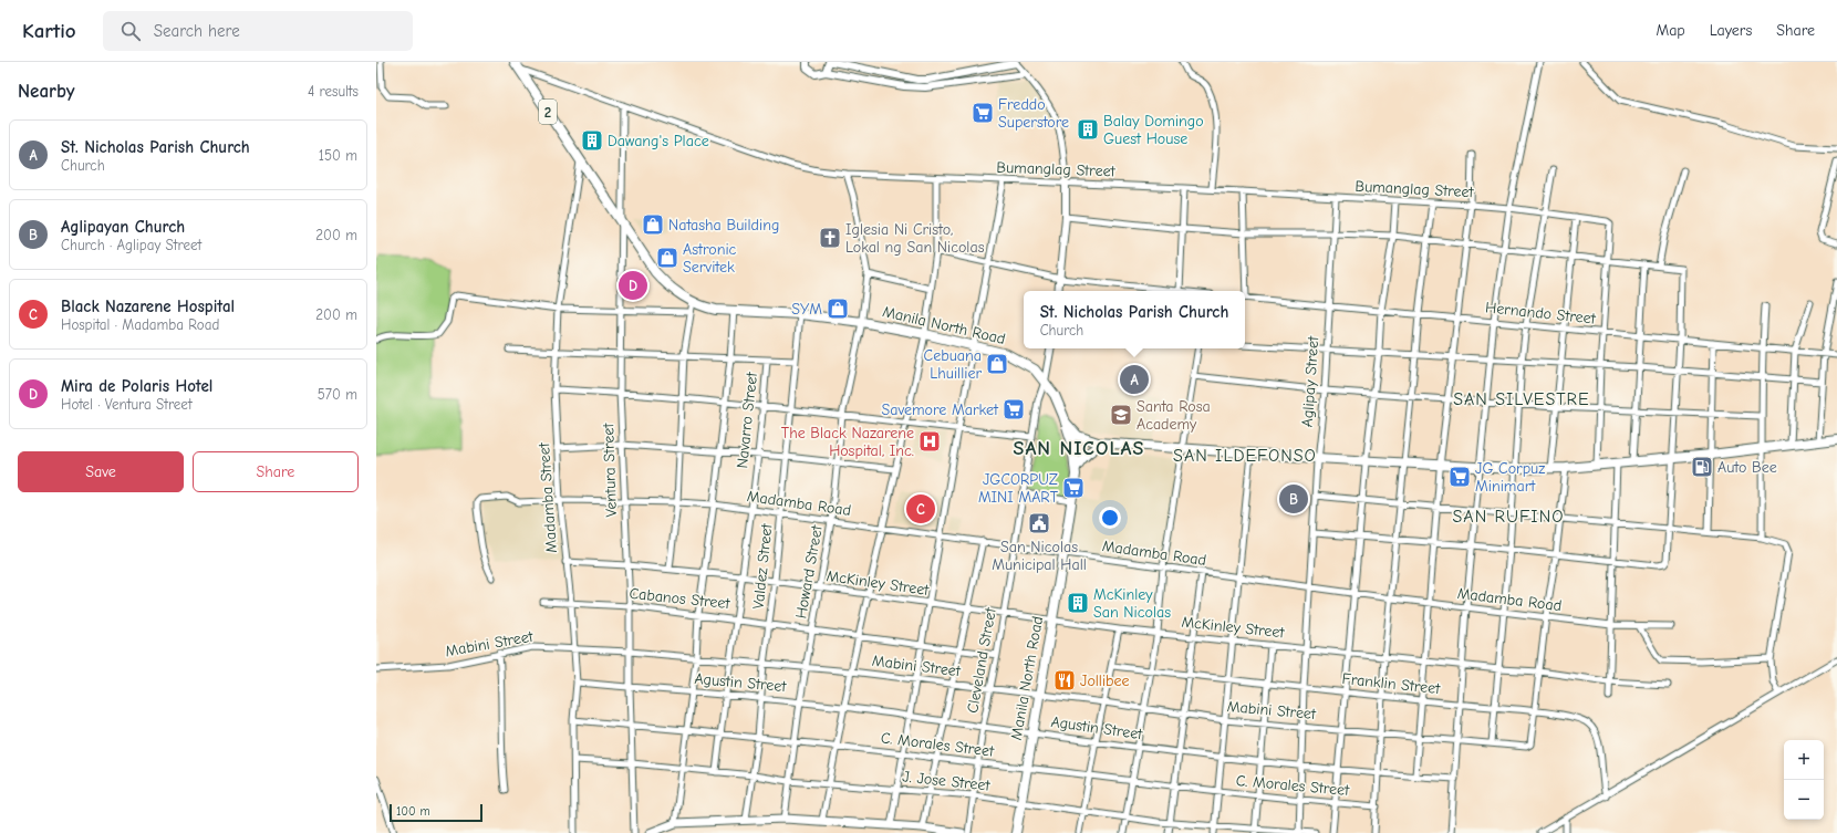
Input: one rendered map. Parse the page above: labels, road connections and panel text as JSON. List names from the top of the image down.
{
  "streets": {
    "main road": ["2", "Manila North Road"],
    "street": [
      "Bumanglag Street",
      "Hernando Street",
      "Aglipay Street",
      "Navarro Street",
      "Ventura Street",
      "Madamba Street",
      "Madamba Road",
      "Valdez Street",
      "Howard Street",
      "McKinley Street",
      "Cabanos Street",
      "Mabini Street",
      "Cleveland Street",
      "Agustin Street",
      "Franklin Street",
      "C. Morales Street",
      "J. Jose Street"
    ]
  },
  "crossings": [
    ["Bumanglag Street", "Manila North Road"],
    ["Bumanglag Street", "Aglipay Street"],
    ["Bumanglag Street", "Ventura Street"],
    ["Bumanglag Street", "Howard Street"],
    ["Hernando Street", "Aglipay Street"],
    ["Manila North Road", "Ventura Street"],
    ["Manila North Road", "Madamba Street"],
    ["Manila North Road", "Madamba Road"],
    ["Manila North Road", "Valdez Street"],
    ["Manila North Road", "Howard Street"],
    ["Manila North Road", "McKinley Street"],
    ["Manila North Road", "Mabini Street"],
    ["Manila North Road", "Cleveland Street"],
    ["Manila North Road", "Agustin Street"],
    ["Manila North Road", "C. Morales Street"],
    ["Manila North Road", "J. Jose Street"],
    ["Aglipay Street", "Madamba Road"],
    ["Aglipay Street", "McKinley Street"],
    ["Aglipay Street", "Mabini Street"],
    ["Aglipay Street", "Agustin Street"],
    ["Aglipay Street", "Franklin Street"],
    ["Aglipay Street", "C. Morales Street"],
    ["Aglipay Street", "J. Jose Street"],
    ["Navarro Street", "Madamba Road"],
    ["Navarro Street", "McKinley Street"],
    ["Navarro Street", "Cabanos Street"],
    ["Navarro Street", "Mabini Street"],
    ["Navarro Street", "Agustin Street"],
    ["Navarro Street", "C. Morales Street"],
    ["Navarro Street", "J. Jose Street"],
    ["Ventura Street", "Madamba Road"],
    ["Ventura Street", "McKinley Street"],
    ["Ventura Street", "Cabanos Street"],
    ["Ventura Street", "Mabini Street"],
    ["Ventura Street", "Agustin Street"],
    ["Ventura Street", "C. Morales Street"],
    ["Ventura Street", "J. Jose Street"],
    ["Madamba Street", "Madamba Road"],
    ["Madamba Street", "McKinley Street"],
    ["Madamba Street", "Cabanos Street"],
    ["Madamba Street", "Mabini Street"],
    ["Madamba Street", "Agustin Street"],
    ["Madamba Street", "C. Morales Street"],
    ["Madamba Street", "J. Jose Street"],
    ["Madamba Road", "Valdez Street"],
    ["Madamba Road", "Howard Street"],
    ["Madamba Road", "Cleveland Street"],
    ["Valdez Street", "McKinley Street"],
    ["Valdez Street", "Cabanos Street"],
    ["Valdez Street", "Mabini Street"],
    ["Valdez Street", "Agustin Street"],
    ["Valdez Street", "C. Morales Street"],
    ["Valdez Street", "J. Jose Street"],
    ["Howard Street", "McKinley Street"],
    ["Howard Street", "Cabanos Street"],
    ["Howard Street", "Mabini Street"],
    ["Howard Street", "Agustin Street"],
    ["Howard Street", "C. Morales Street"],
    ["Howard Street", "J. Jose Street"],
    ["McKinley Street", "Cleveland Street"],
    ["Cabanos Street", "Cleveland Street"],
    ["Mabini Street", "Cleveland Street"],
    ["Mabini Street", "Franklin Street"],
    ["Cleveland Street", "Agustin Street"],
    ["Cleveland Street", "C. Morales Street"],
    ["Cleveland Street", "J. Jose Street"]
  ],
  "districts": [
    "SAN SILVESTRE",
    "SAN NICOLAS",
    "SAN ILDEFONSO",
    "SAN RUFINO"
  ],
  "places": {
    "supermarket": [
      "Freddo Superstore",
      "Savemore Market",
      "JG Corpuz Minimart",
      "JGCORPUZ MINI MART"
    ],
    "building": ["Balay Domingo Guest House", "Dawang's Place", "McKinley San Nicolas"],
    "shop": [
      "Natasha Building",
      "Astronic Servitek",
      "SYM",
      "Cebuana Lhuillier"
    ],
    "church": ["Iglesia Ni Cristo, Lokal ng San Nicolas"],
    "school or university": ["Santa Rosa Academy"],
    "hospital": ["The Black Nazarene Hospital, Inc."],
    "fuel station": ["Auto Bee"],
    "public building": ["San Nicolas Municipal Hall"],
    "restaurant": ["Jollibee"]
  },
  "scale_bar": "100 m",
  "page": {
    "header": "Kartio",
    "search": "Search here",
    "nav": ["Map", "Layers", "Share"],
    "heading": ["Nearby", "4 results"],
    "list": [
      {
        "mark": "A",
        "name": "St. Nicholas Parish Church",
        "note": "Church",
        "value": "150 m"
      },
      {
        "mark": "B",
        "name": "Aglipayan Church",
        "note": "Church · Aglipay Street",
        "value": "200 m"
      },
      {
        "mark": "C",
        "name": "Black Nazarene Hospital",
        "note": "Hospital · Madamba Road",
        "value": "200 m"
      },
      {
        "mark": "D",
        "name": "Mira de Polaris Hotel",
        "note": "Hotel · Ventura Street",
        "value": "570 m"
      }
    ],
    "pins": [
      "D",
      "A",
      "B",
      "C"
    ],
    "popup": ["St. Nicholas Parish Church", "Church"],
    "buttons": ["Save", "Share"],
    "map_buttons": ["+", "−"],
    "scale": "100 m"
  }
}
